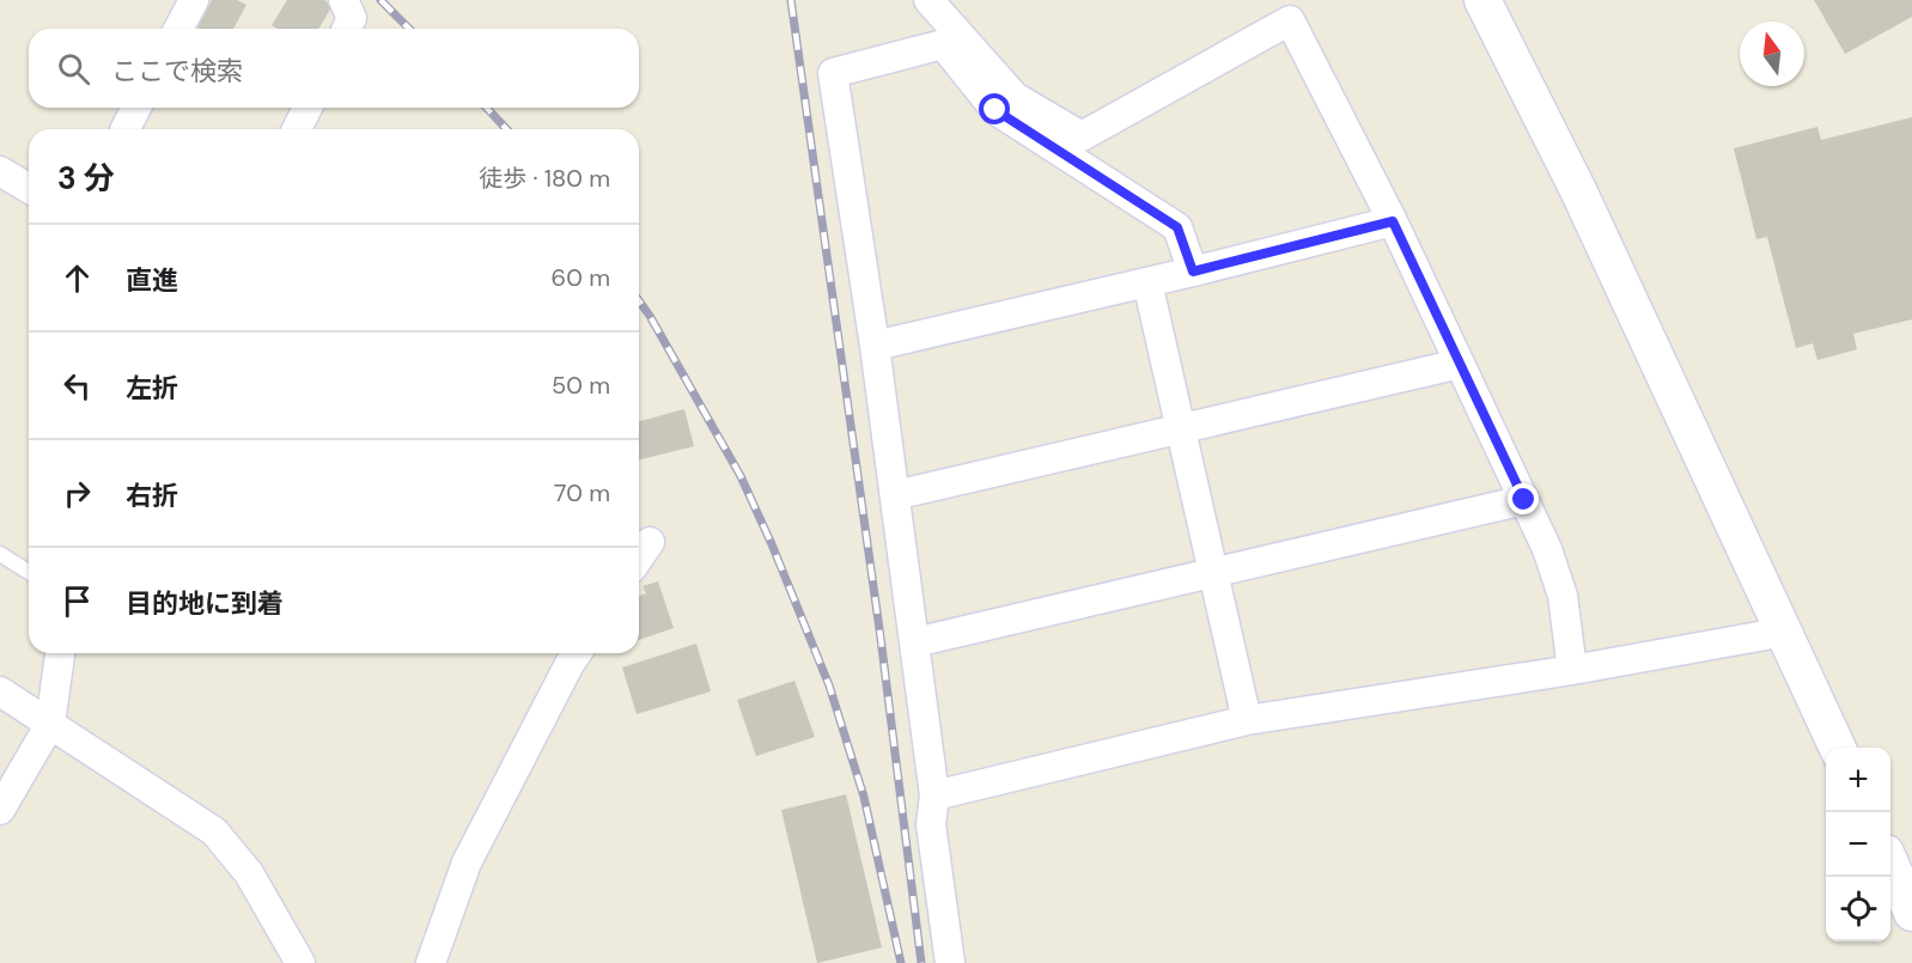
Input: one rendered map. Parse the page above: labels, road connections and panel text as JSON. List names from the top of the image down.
{
  "north": "top",
  "page": {
    "search": "ここで検索",
    "heading": ["3 分", "徒歩 · 180 m"],
    "list": [
      ["直進", "60 m"],
      ["左折", "50 m"],
      ["右折", "70 m"],
      "目的地に到着"
    ],
    "map_buttons": ["+", "−"]
  }
}
